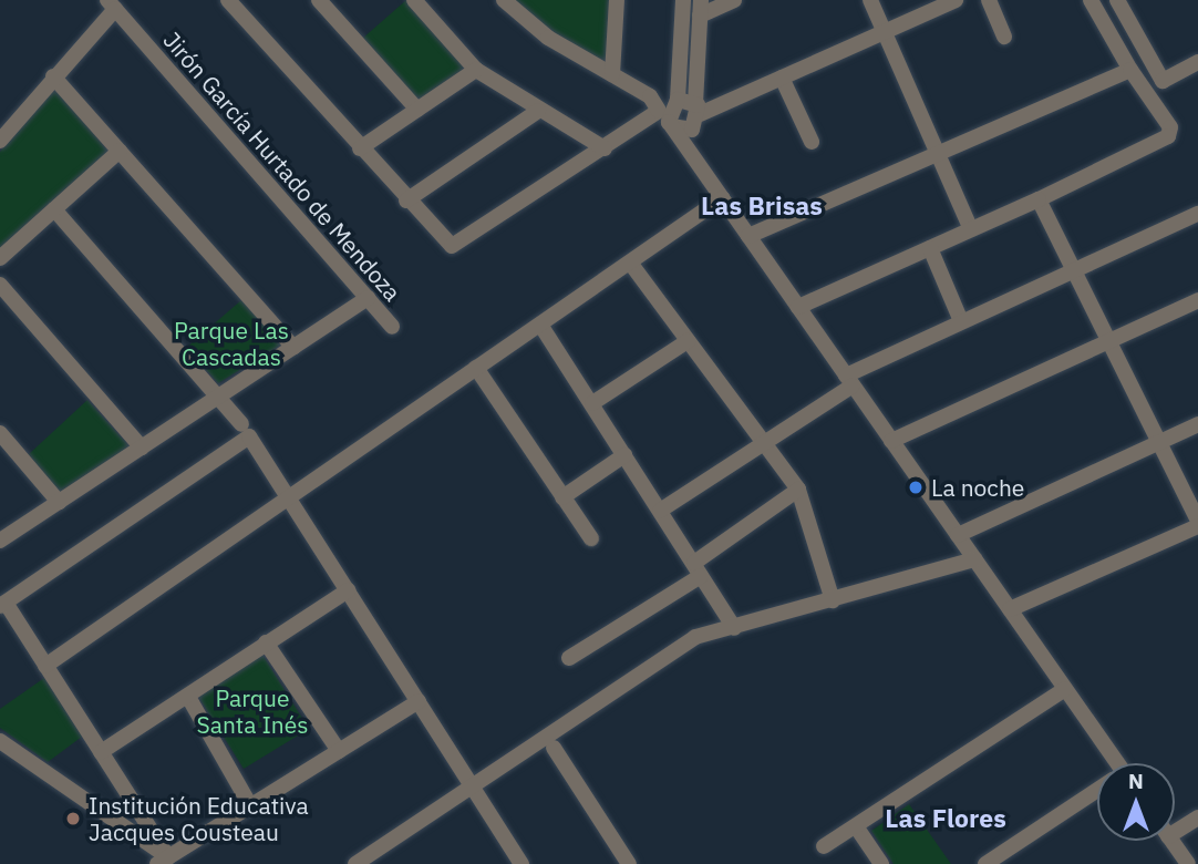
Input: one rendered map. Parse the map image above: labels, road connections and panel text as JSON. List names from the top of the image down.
{
  "streets": {
    "street": ["Jirón García Hurtado de Mendoza"]
  },
  "districts": ["Las Brisas", "Las Flores"],
  "parks": ["Parque Las Cascadas", "Parque Santa Inés"],
  "places": ["La noche", "Institución Educativa Jacques Cousteau"],
  "north": "top"
}
